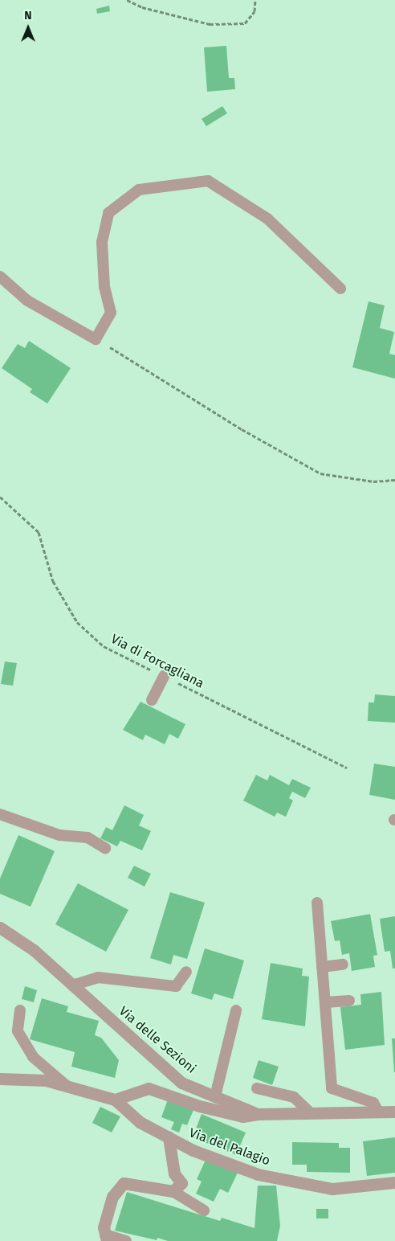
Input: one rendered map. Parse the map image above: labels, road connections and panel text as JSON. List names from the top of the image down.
{
  "streets": {
    "street": ["Via delle Sezioni", "Via del Palagio"],
    "path": ["Via di Forcagliana"]
  },
  "north": "top"
}
